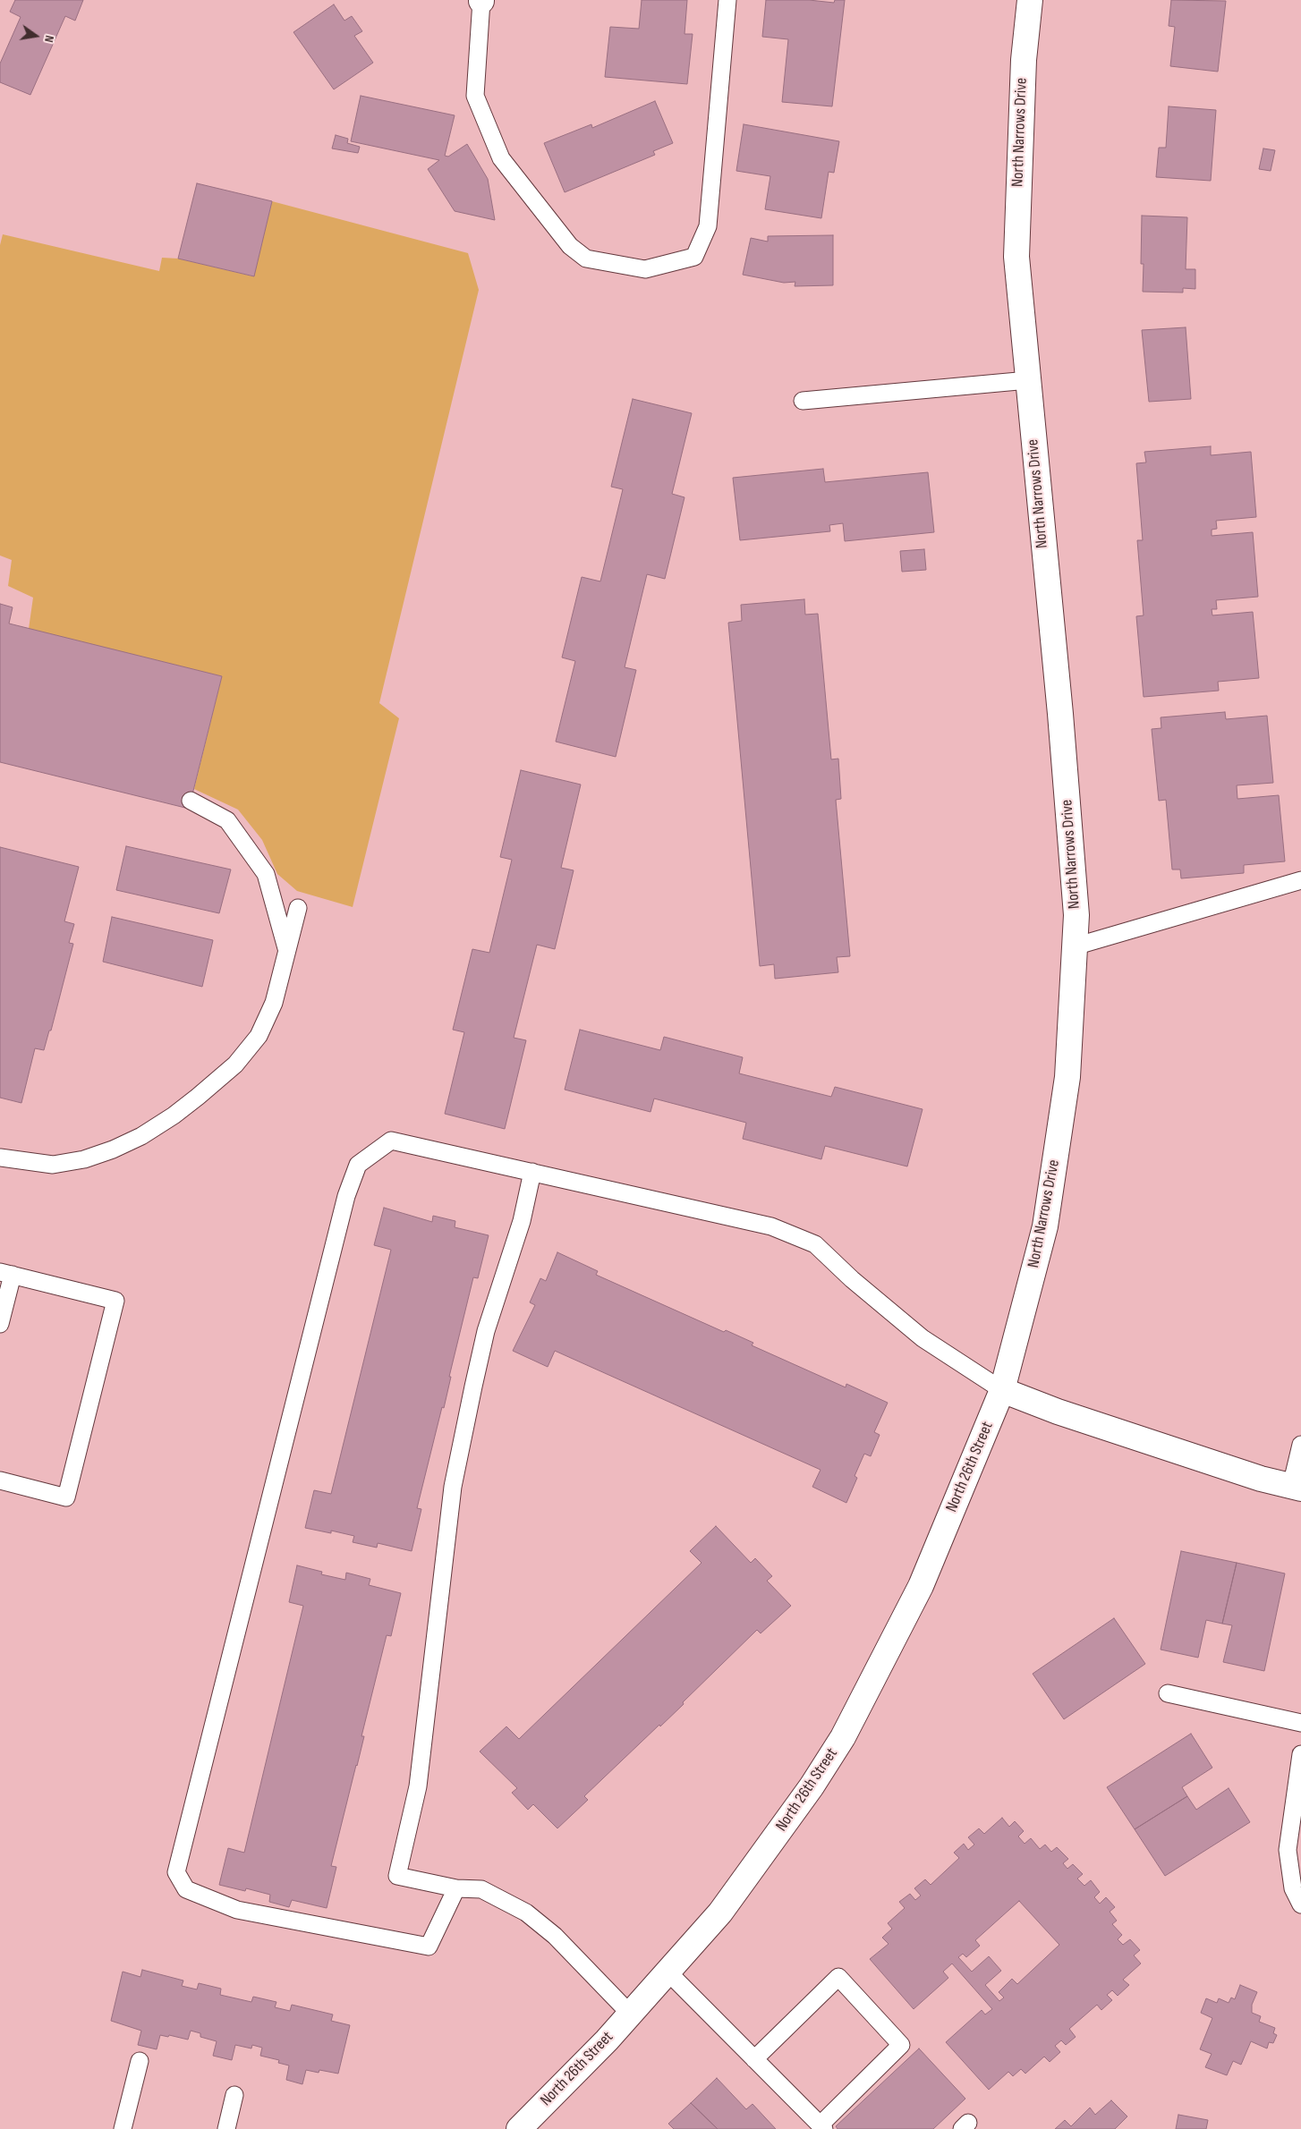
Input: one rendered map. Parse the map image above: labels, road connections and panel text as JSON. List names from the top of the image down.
{
  "streets": {
    "main road": ["North Narrows Drive", "North 26th Street"]
  },
  "crossings": [
    ["North Narrows Drive", "North 26th Street"]
  ],
  "north": "right"
}
